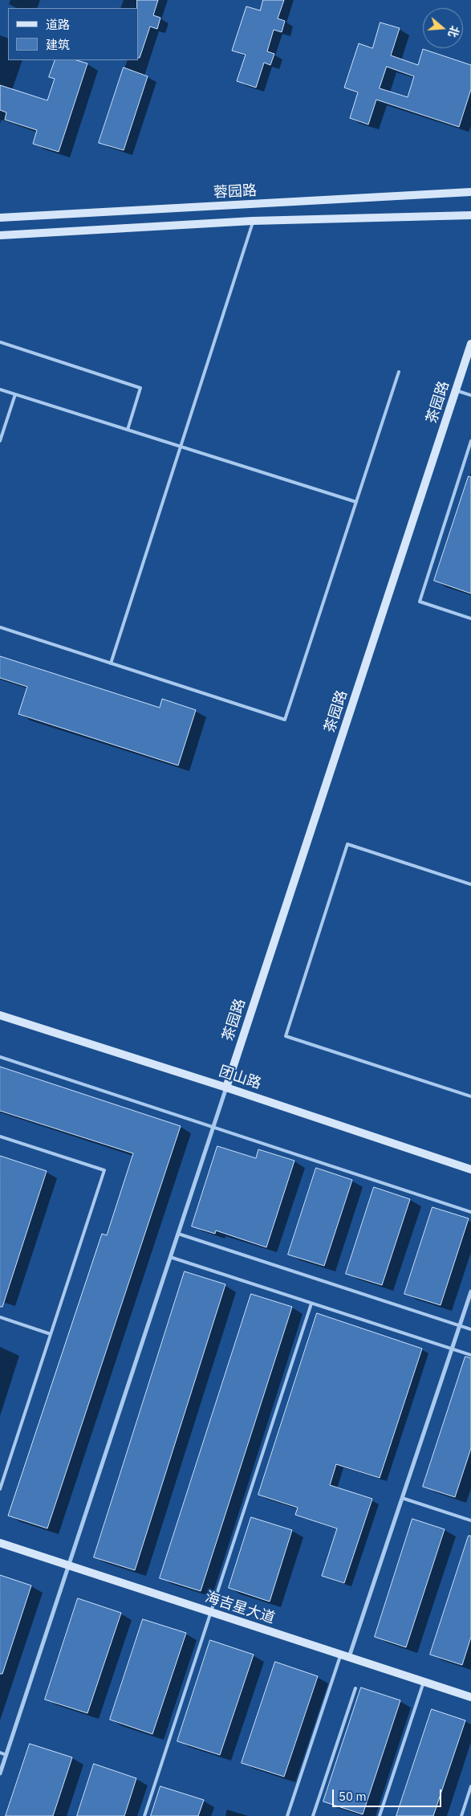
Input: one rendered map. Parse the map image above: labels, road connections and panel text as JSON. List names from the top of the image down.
{
  "streets": {
    "street": [
      "蓉园路",
      "茶园路",
      "团山路",
      "海吉星大道"
    ]
  },
  "crossings": [
    ["茶园路", "团山路"]
  ],
  "legend": ["道路", "建筑"],
  "scale_bar": "50 m",
  "north": "right"
}
